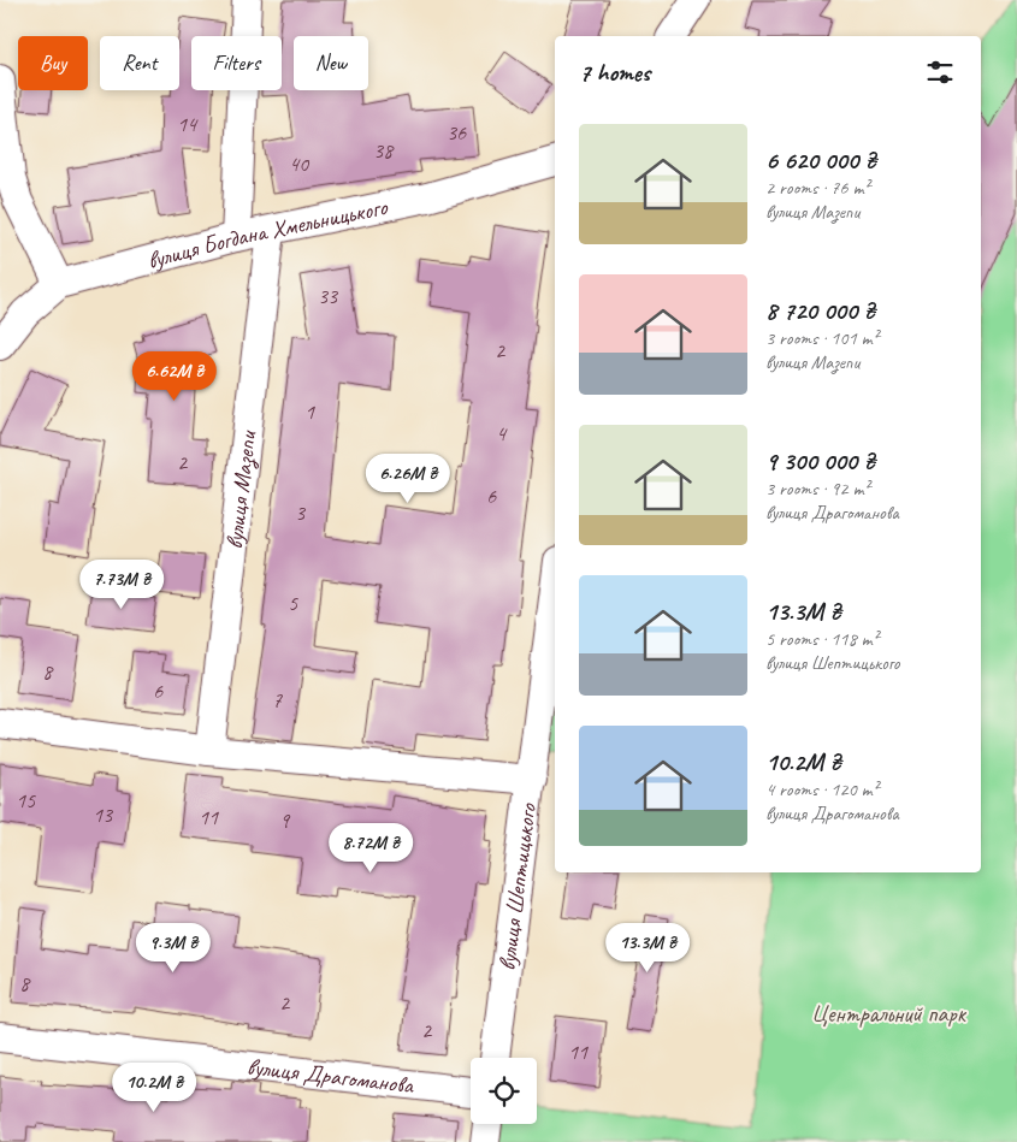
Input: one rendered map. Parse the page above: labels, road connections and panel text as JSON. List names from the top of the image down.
{
  "streets": {
    "street": [
      "вулиця Богдана Хмельницького",
      "вулиця Мазепи",
      "вулиця Шептицького",
      "вулиця Драгоманова"
    ]
  },
  "crossings": [
    ["вулиця Богдана Хмельницького", "вулиця Мазепи"]
  ],
  "parks": ["Центральний парк"],
  "house_numbers": [
    "14",
    "36",
    "38",
    "40",
    "33",
    "2",
    "1",
    "4",
    "2",
    "6",
    "3",
    "5",
    "8",
    "6",
    "7",
    "15",
    "13",
    "11",
    "9",
    "8",
    "2",
    "2",
    "11"
  ],
  "page": {
    "chip": [
      "Buy",
      "Rent",
      "Filters",
      "New"
    ],
    "heading": "7 homes",
    "list": [
      {
        "name": "6 620 000 ₴",
        "note": "2 rooms · 76 m² · вулиця Мазепи"
      },
      {
        "name": "8 720 000 ₴",
        "note": "3 rooms · 101 m² · вулиця Мазепи"
      },
      {
        "name": "9 300 000 ₴",
        "note": "3 rooms · 92 m² · вулиця Драгоманова"
      },
      {
        "name": "13.3M ₴",
        "note": "5 rooms · 118 m² · вулиця Шептицького"
      },
      {
        "name": "10.2M ₴",
        "note": "4 rooms · 120 m² · вулиця Драгоманова"
      }
    ],
    "price": [
      "6.62M ₴",
      "6.26M ₴",
      "7.73M ₴",
      "8.72M ₴",
      "9.3M ₴",
      "13.3M ₴",
      "10.2M ₴"
    ]
  }
}
